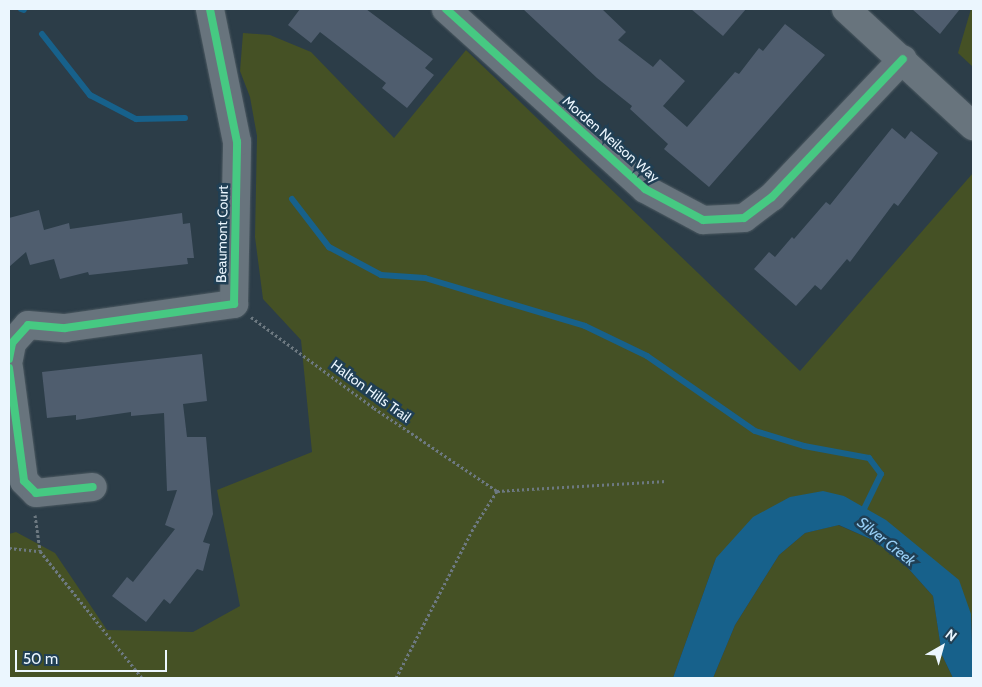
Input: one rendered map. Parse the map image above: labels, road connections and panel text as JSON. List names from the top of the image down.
{
  "streets": {
    "street": ["Morden Neilson Way", "Beaumont Court"],
    "path": ["Halton Hills Trail"]
  },
  "crossings": [
    ["Beaumont Court", "Halton Hills Trail"]
  ],
  "water": ["Silver Creek"],
  "scale_bar": "50 m",
  "north": "top right"
}
